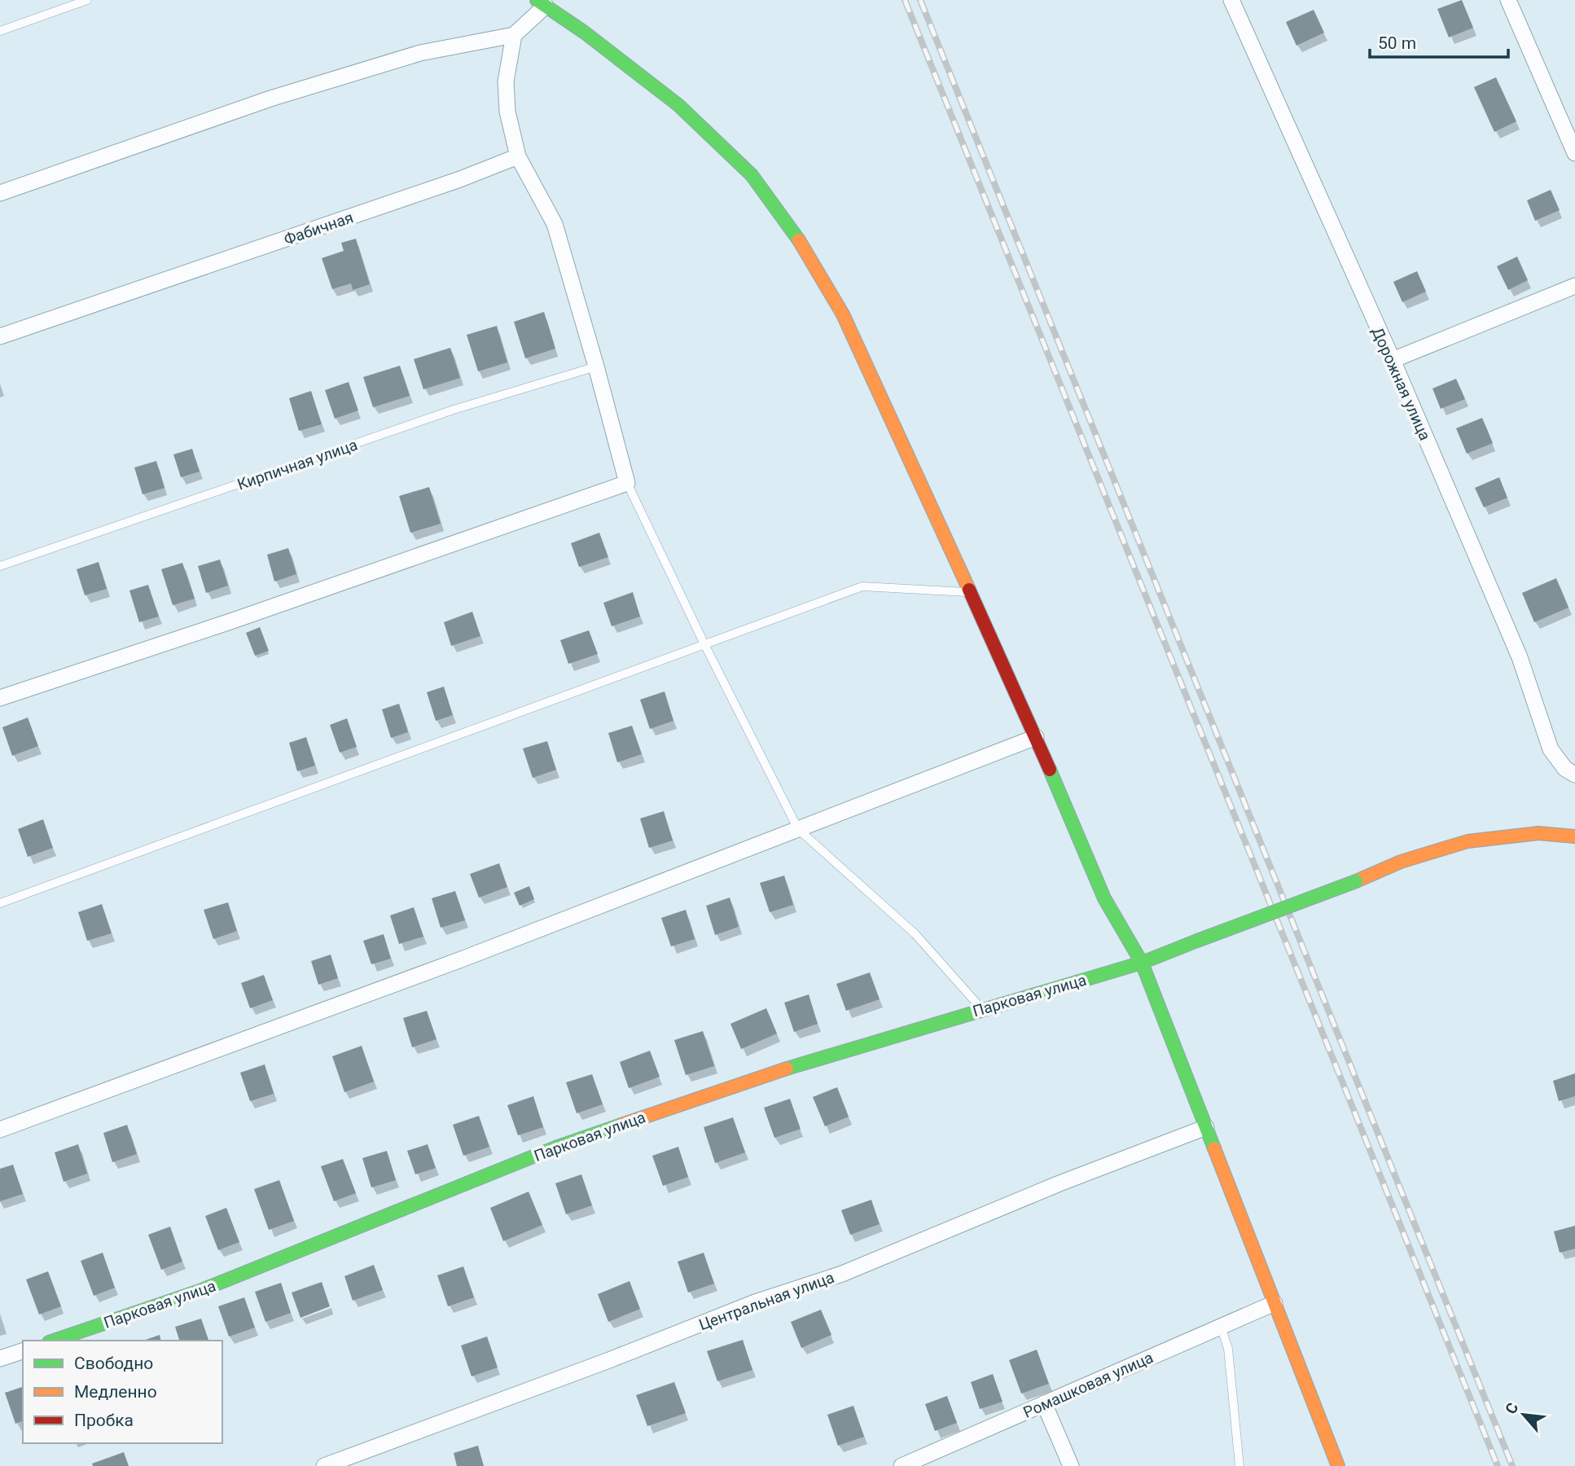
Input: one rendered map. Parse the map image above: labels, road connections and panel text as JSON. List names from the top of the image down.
{
  "streets": {
    "street": [
      "Фабичная",
      "Дорожная улица",
      "Парковая улица",
      "Центральная улица",
      "Ромашковая улица"
    ],
    "lane": ["Кирпичная улица"]
  },
  "legend": ["Свободно", "Медленно", "Пробка"],
  "scale_bar": "50 m",
  "north": "top left"
}
